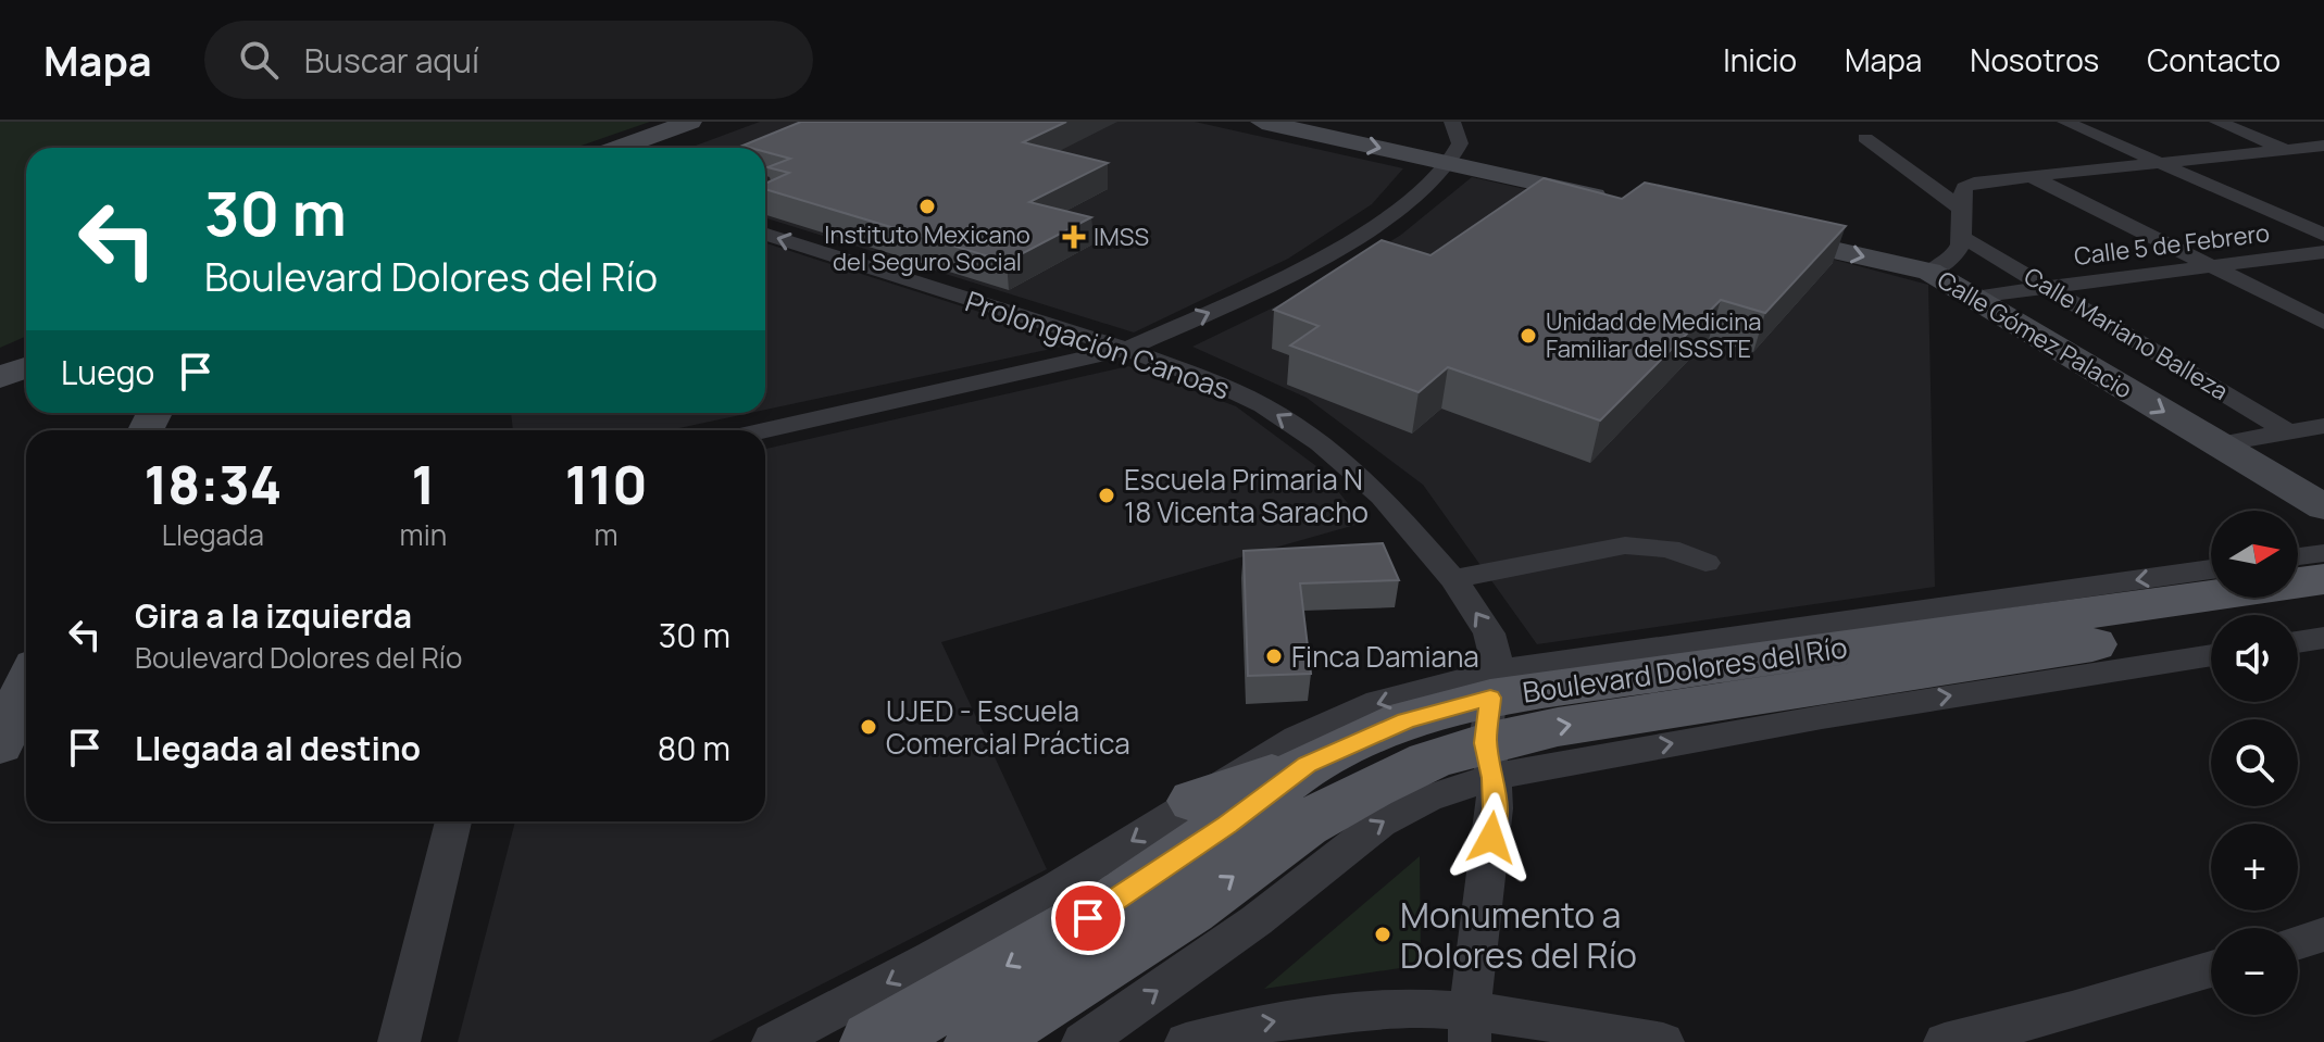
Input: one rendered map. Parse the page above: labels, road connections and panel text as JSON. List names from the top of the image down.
{
  "streets": {
    "main road": ["Boulevard Dolores del Río"],
    "street": [
      "Calle 5 de Febrero",
      "Calle Mariano Balleza",
      "Calle Gómez Palacio",
      "Prolongación Canoas"
    ]
  },
  "crossings": [
    ["Calle 5 de Febrero", "Calle Mariano Balleza"],
    ["Calle 5 de Febrero", "Calle Gómez Palacio"],
    ["Prolongación Canoas", "Boulevard Dolores del Río"]
  ],
  "one_way": ["Prolongación Canoas"],
  "places": {
    "other": [
      "Instituto Mexicano del Seguro Social",
      "Unidad de Medicina Familiar del ISSSTE",
      "Escuela Primaria N 18 Vicenta Saracho",
      "Finca Damiana",
      "UJED - Escuela Comercial Práctica",
      "Monumento a Dolores del Río"
    ],
    "health": ["IMSS"]
  },
  "north": "right",
  "page": {
    "header": "Mapa",
    "search": "Buscar aquí",
    "nav": [
      "Inicio",
      "Mapa",
      "Nosotros",
      "Contacto"
    ],
    "turn": ["30 m", "Boulevard Dolores del Río"],
    "then": "Luego",
    "eta": [
      "18:34",
      "Llegada",
      "1",
      "min",
      "110",
      "m"
    ],
    "map_buttons": ["+", "−"],
    "list": [
      {
        "name": "Gira a la izquierda",
        "note": "Boulevard Dolores del Río",
        "value": "30 m"
      },
      {
        "name": "Llegada al destino",
        "value": "80 m"
      }
    ]
  }
}
